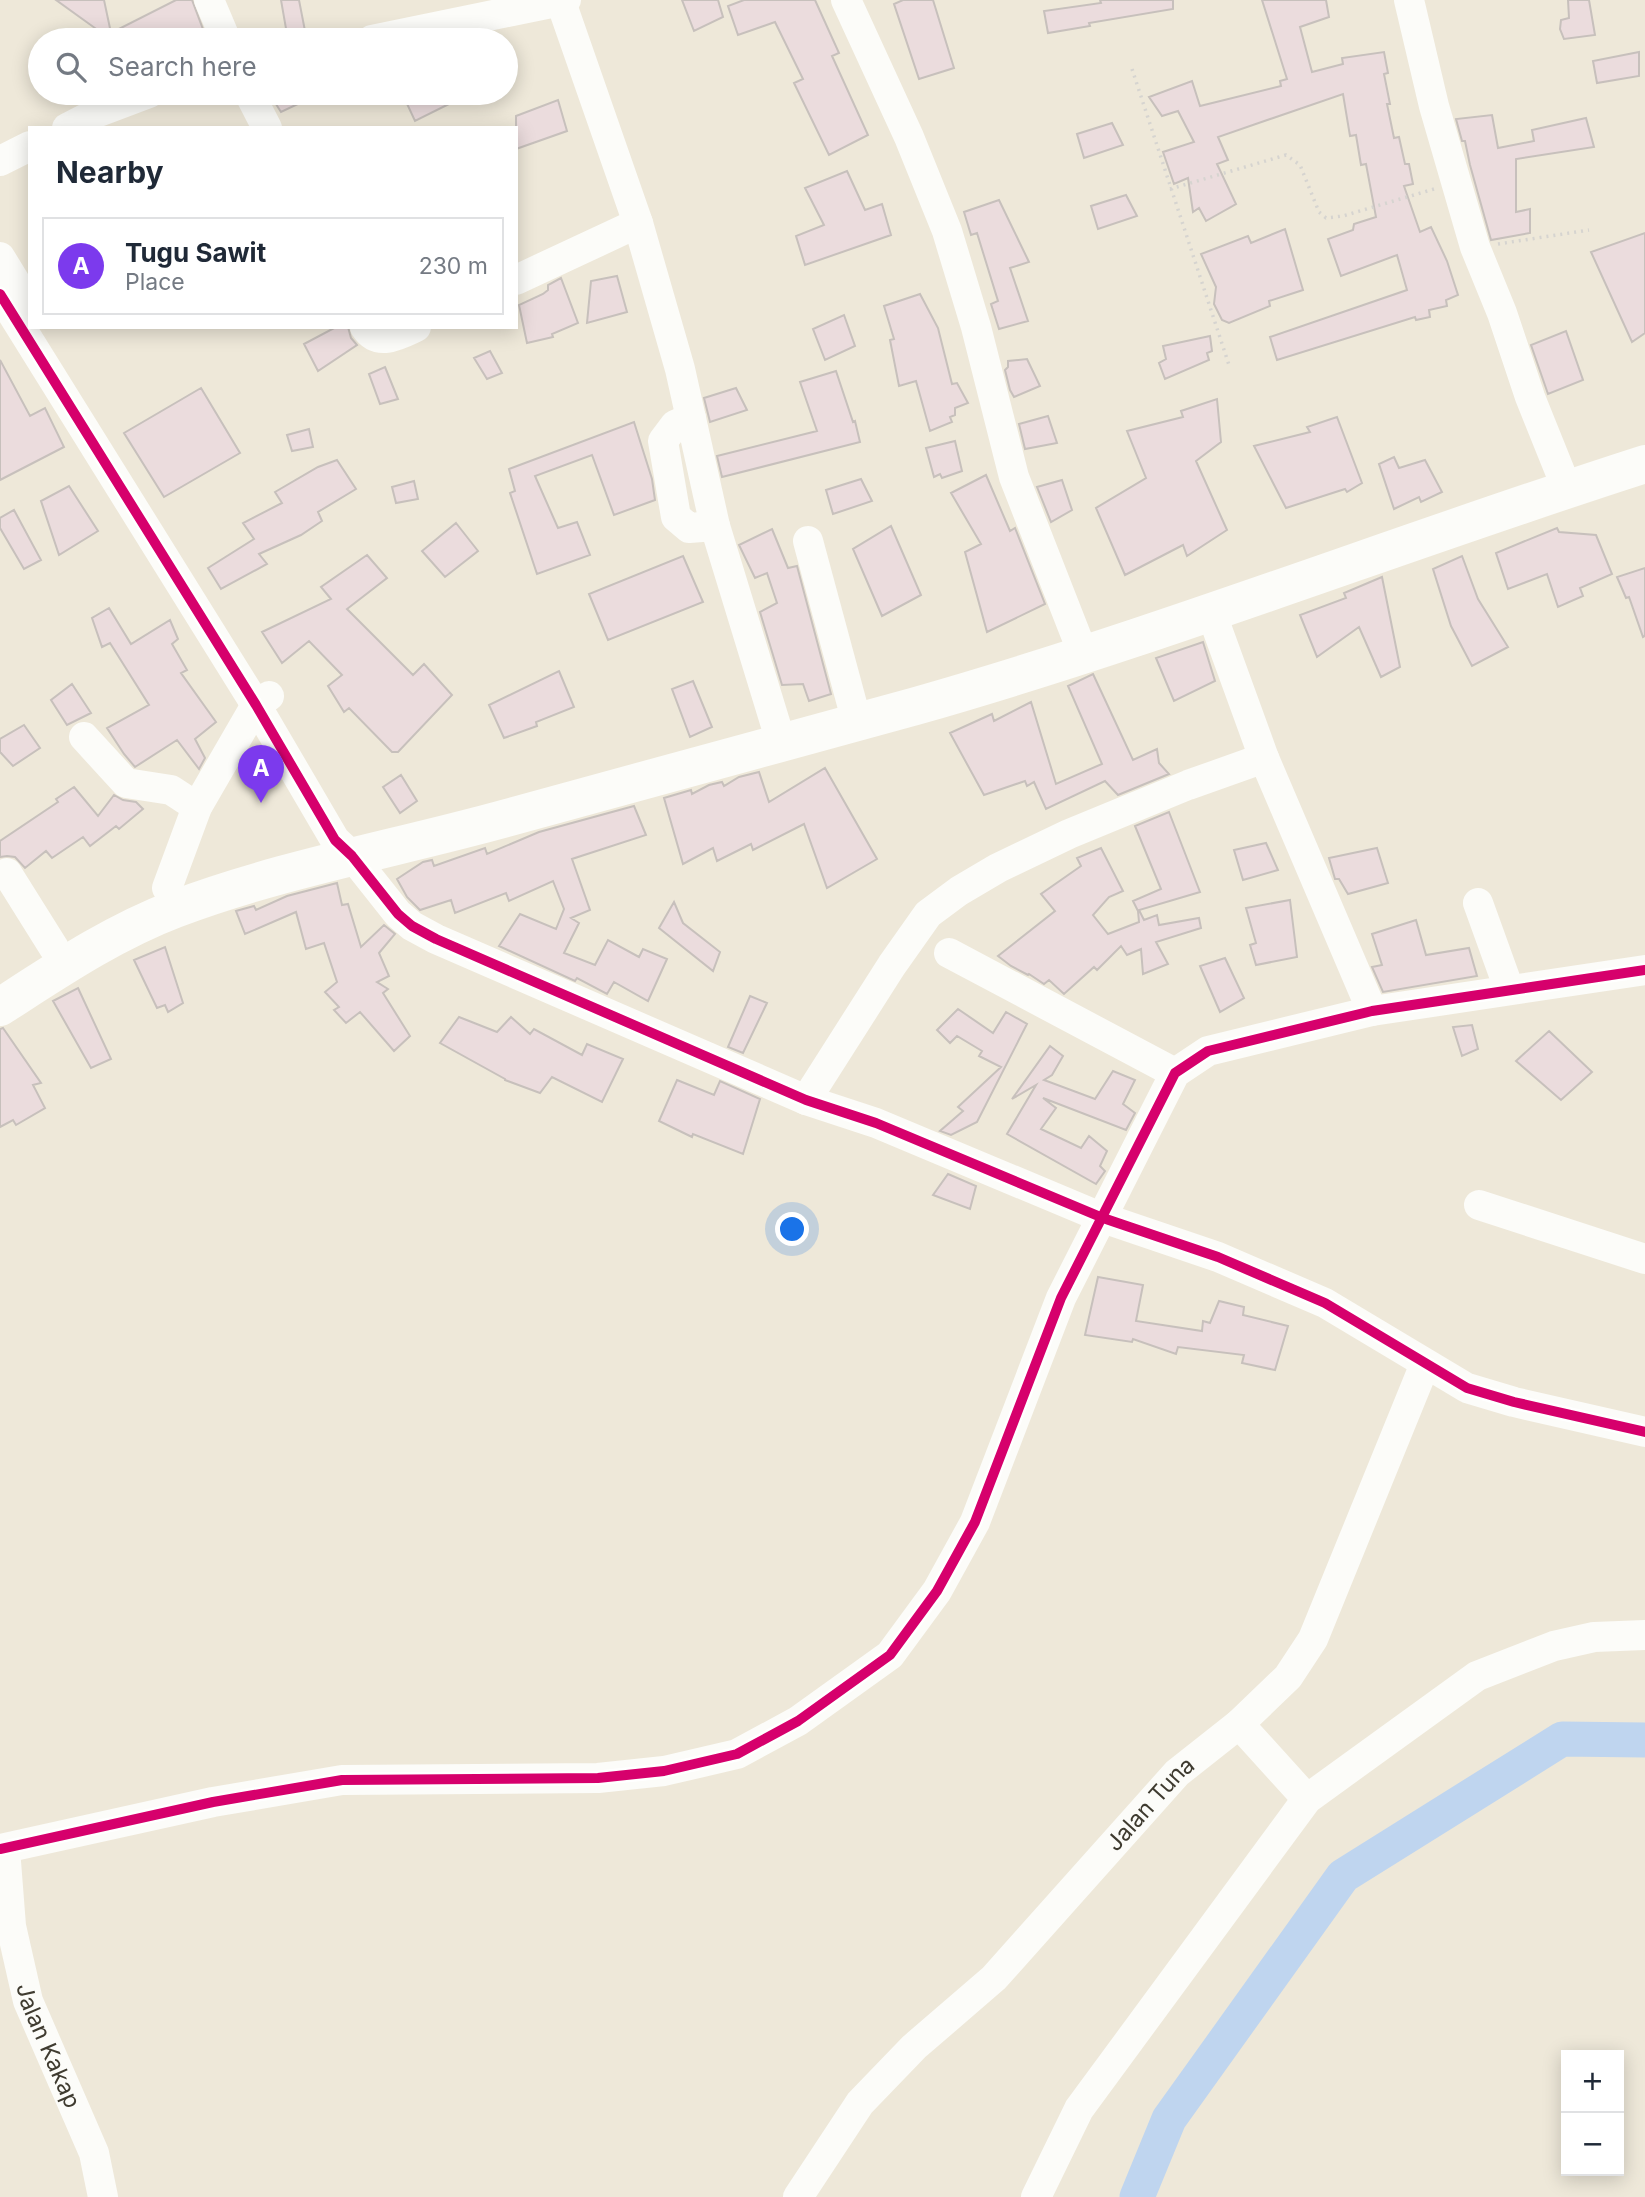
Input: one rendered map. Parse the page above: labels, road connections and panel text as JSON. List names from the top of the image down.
{
  "streets": {
    "street": ["Jalan Tuna", "Jalan Kakap"]
  },
  "page": {
    "search": "Search here",
    "heading": "Nearby",
    "list": [
      {
        "mark": "A",
        "name": "Tugu Sawit",
        "note": "Place",
        "value": "230 m"
      }
    ],
    "pins": "A",
    "map_buttons": ["+", "−"]
  }
}
